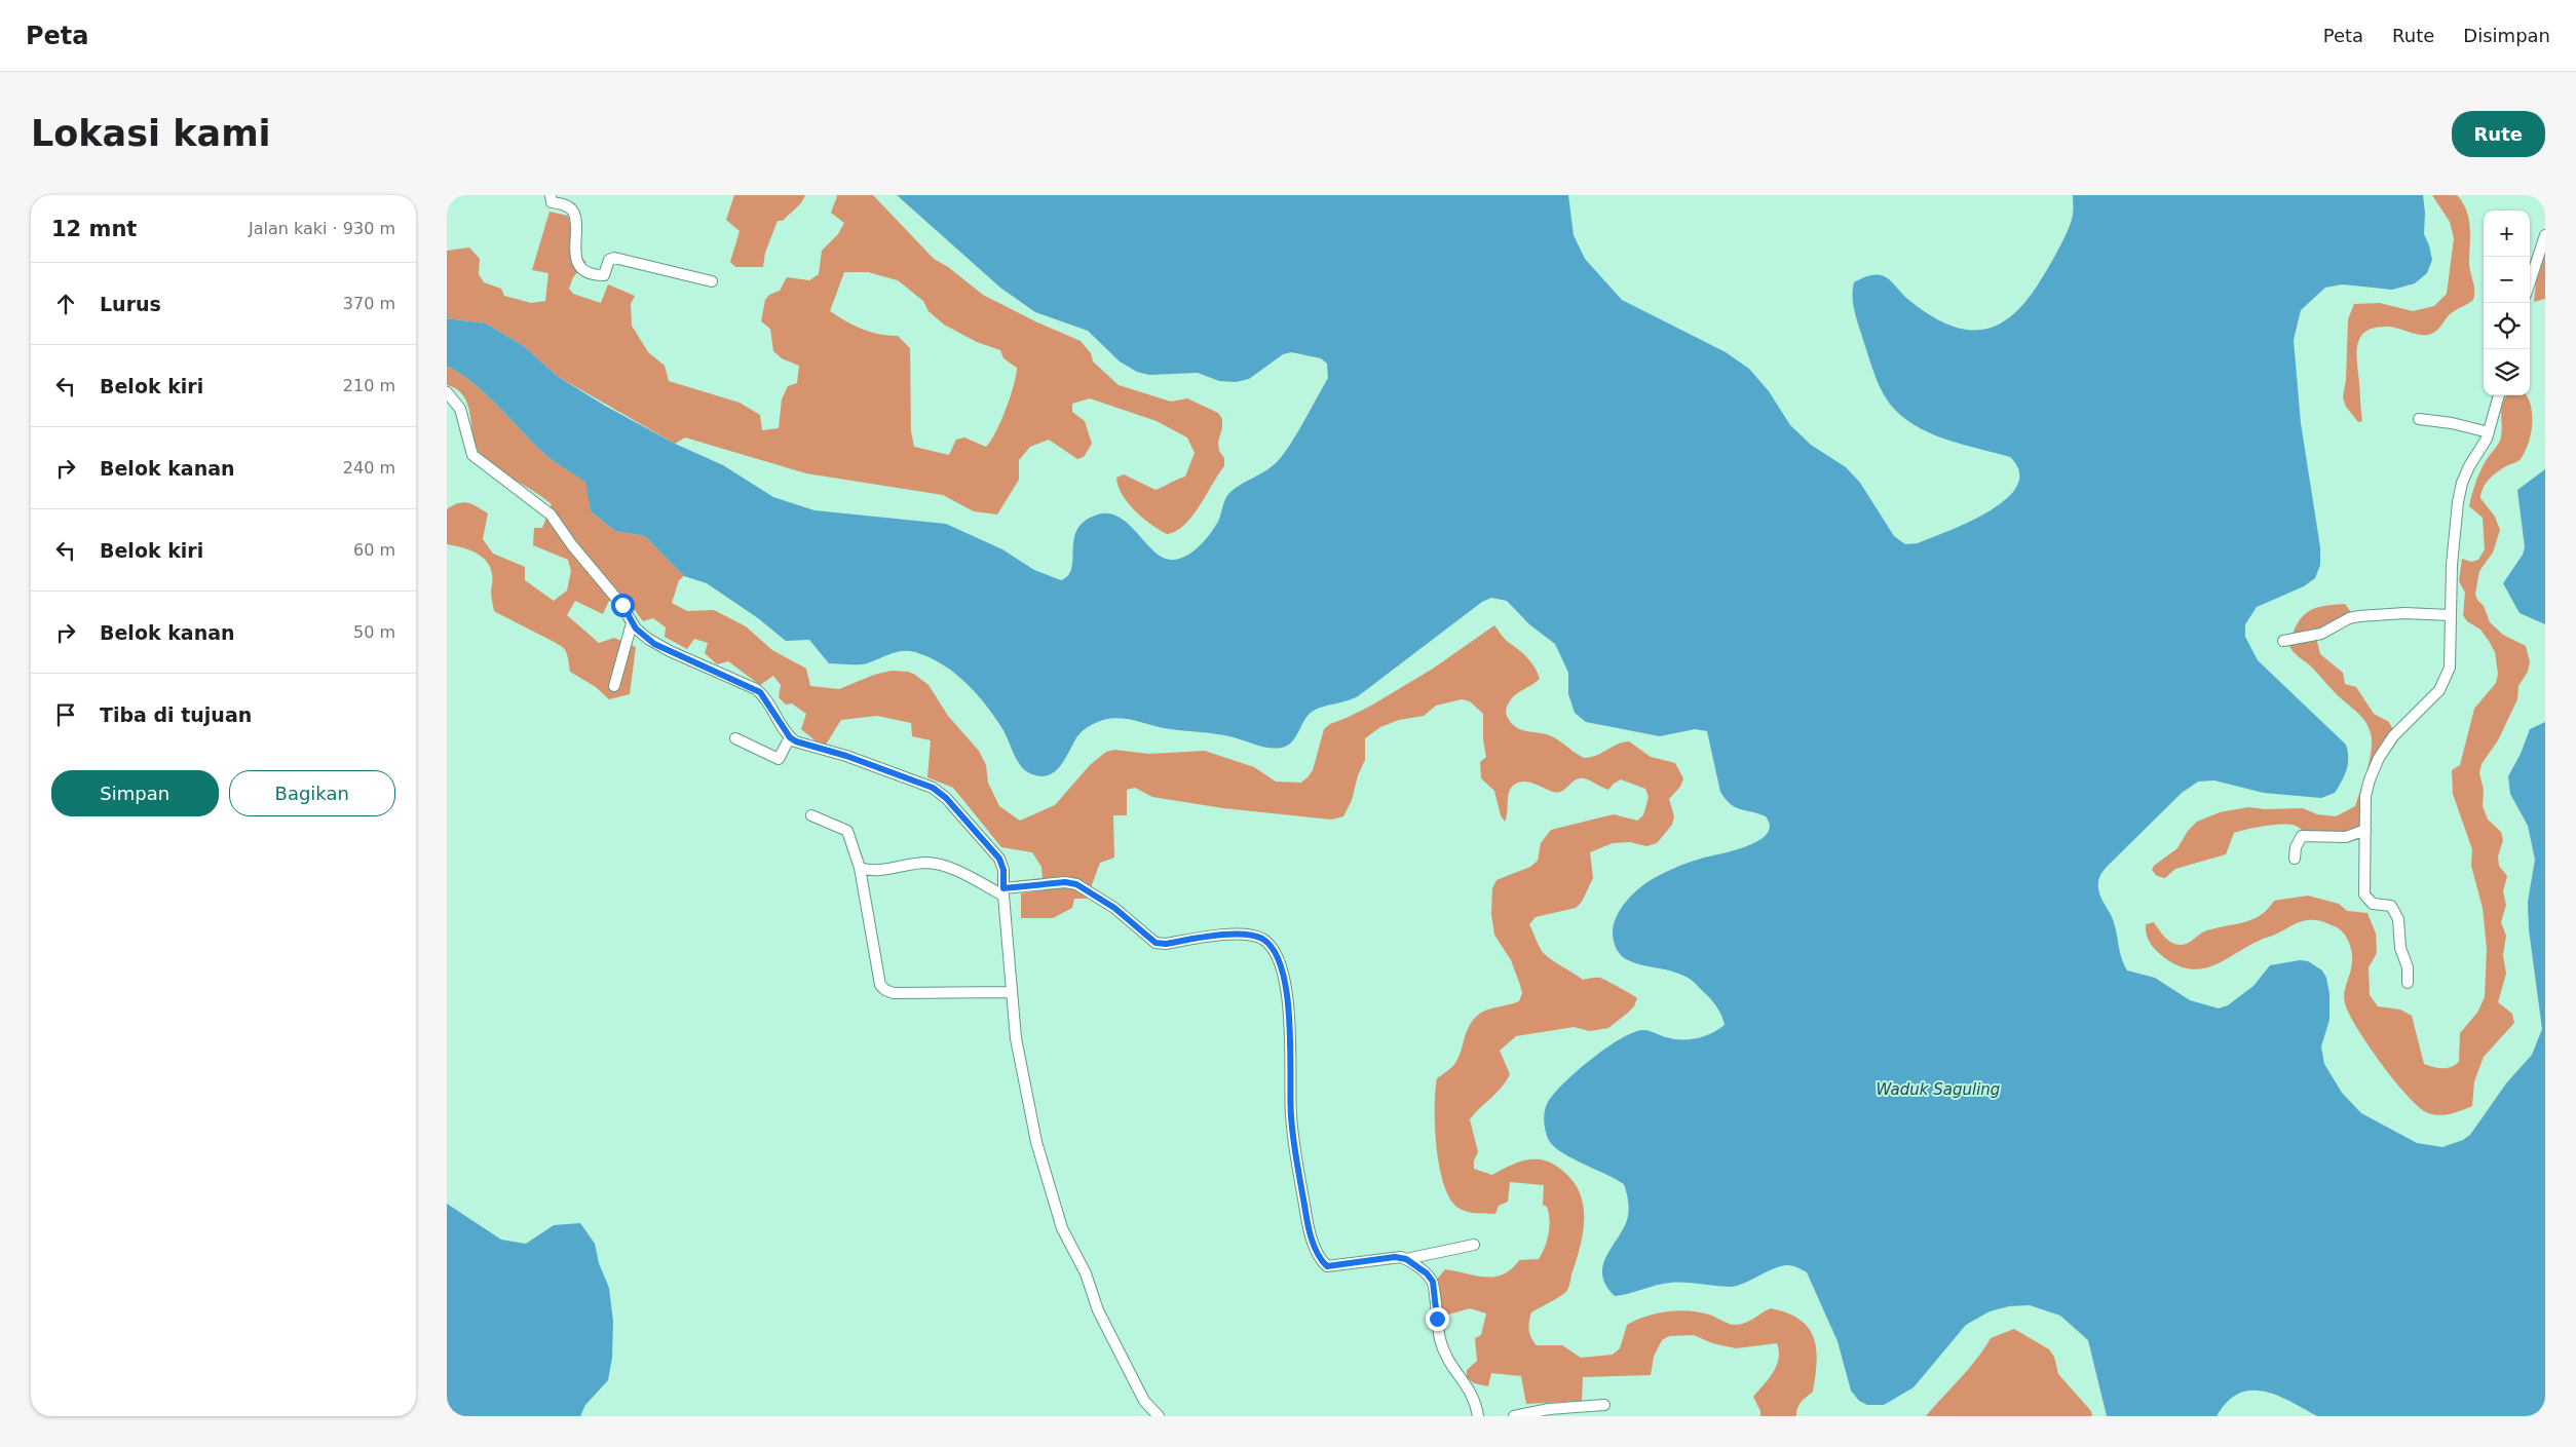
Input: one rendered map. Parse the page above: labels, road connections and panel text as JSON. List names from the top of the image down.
{
  "water": ["Waduk Saguling"],
  "page": {
    "header": "Peta",
    "nav": ["Peta", "Rute", "Disimpan"],
    "buttons": [
      "Rute",
      ["Simpan", "Bagikan"]
    ],
    "title": "Lokasi kami",
    "heading": ["12 mnt", "Jalan kaki · 930 m"],
    "map_buttons": ["+", "−"],
    "list": [
      ["Lurus", "370 m"],
      ["Belok kiri", "210 m"],
      ["Belok kanan", "240 m"],
      ["Belok kiri", "60 m"],
      ["Belok kanan", "50 m"],
      "Tiba di tujuan"
    ]
  }
}
